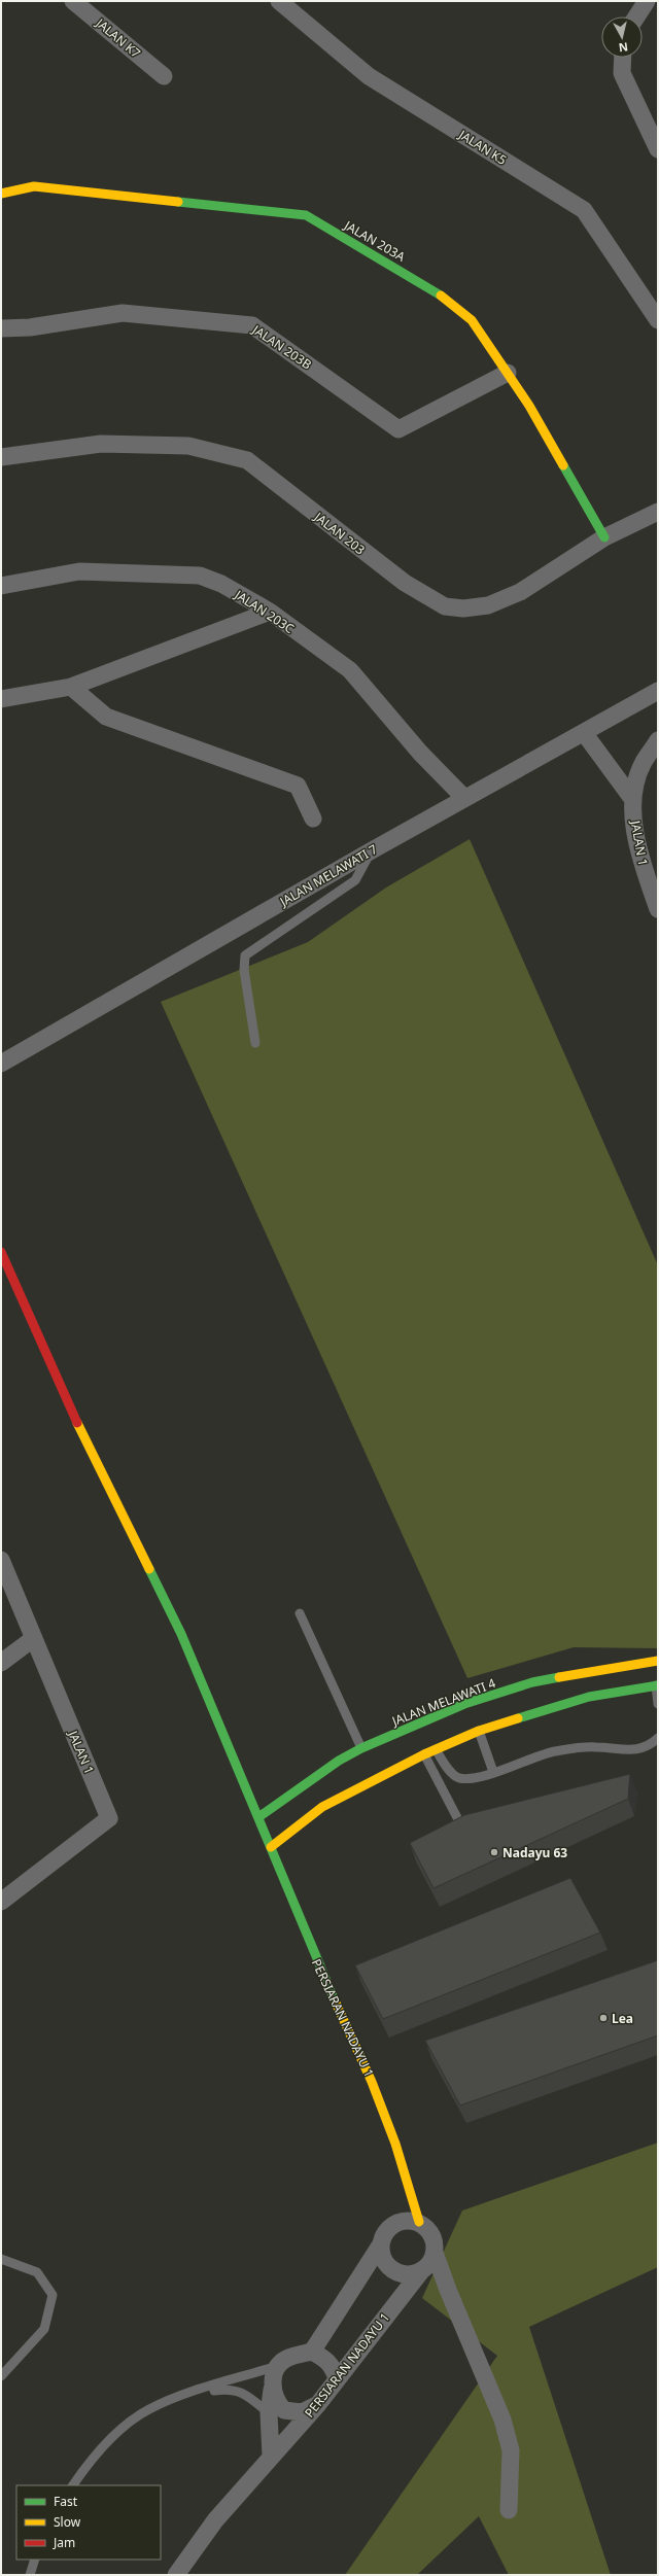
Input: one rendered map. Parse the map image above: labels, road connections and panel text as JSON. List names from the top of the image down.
{
  "streets": {
    "street": [
      "JALAN K7",
      "JALAN K5",
      "JALAN 203A",
      "JALAN 203B",
      "JALAN 203",
      "JALAN 203C",
      "JALAN 1",
      "JALAN MELAWATI 7",
      "JALAN MELAWATI 4",
      "PERSIARAN NADAYU 1"
    ]
  },
  "crossings": [
    ["JALAN 203A", "JALAN 203B"],
    ["JALAN 203A", "JALAN 203"],
    ["JALAN 203C", "JALAN MELAWATI 7"],
    ["JALAN MELAWATI 4", "PERSIARAN NADAYU 1"]
  ],
  "places": ["Nadayu 63", "Lea"],
  "legend": ["Fast", "Slow", "Jam"],
  "north": "bottom"
}
